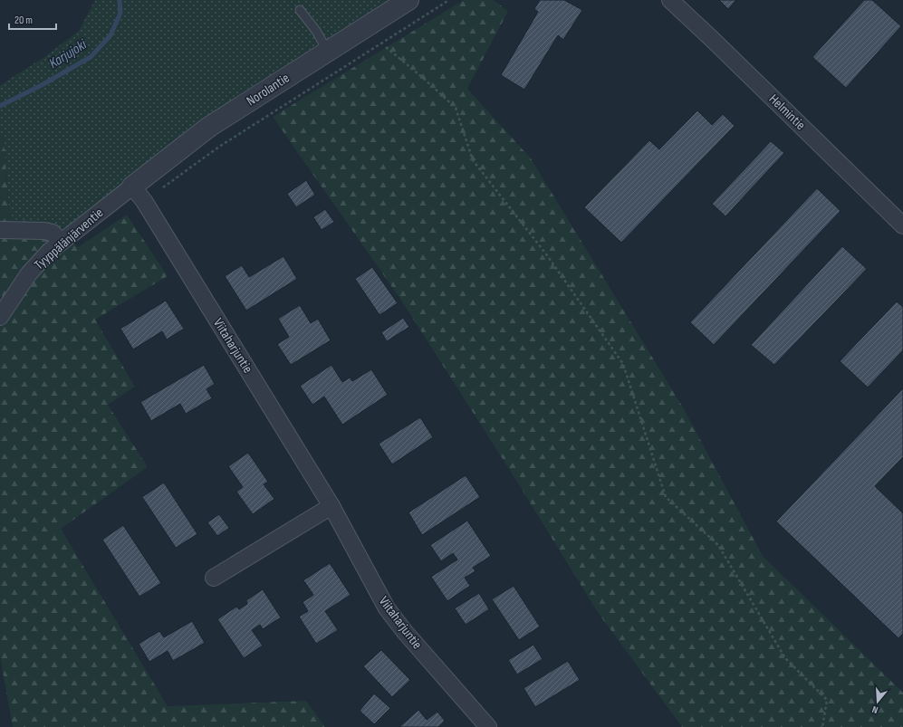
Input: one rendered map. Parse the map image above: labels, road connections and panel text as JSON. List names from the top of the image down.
{
  "streets": {
    "street": [
      "Norolantie",
      "Helmintie",
      "Tyyppälänjärventie",
      "Viitaharjuntie"
    ]
  },
  "crossings": [
    ["Norolantie", "Tyyppälänjärventie"],
    ["Norolantie", "Viitaharjuntie"],
    ["Tyyppälänjärventie", "Viitaharjuntie"]
  ],
  "water": ["Karjujoki"],
  "scale_bar": "20 m",
  "north": "bottom"
}
